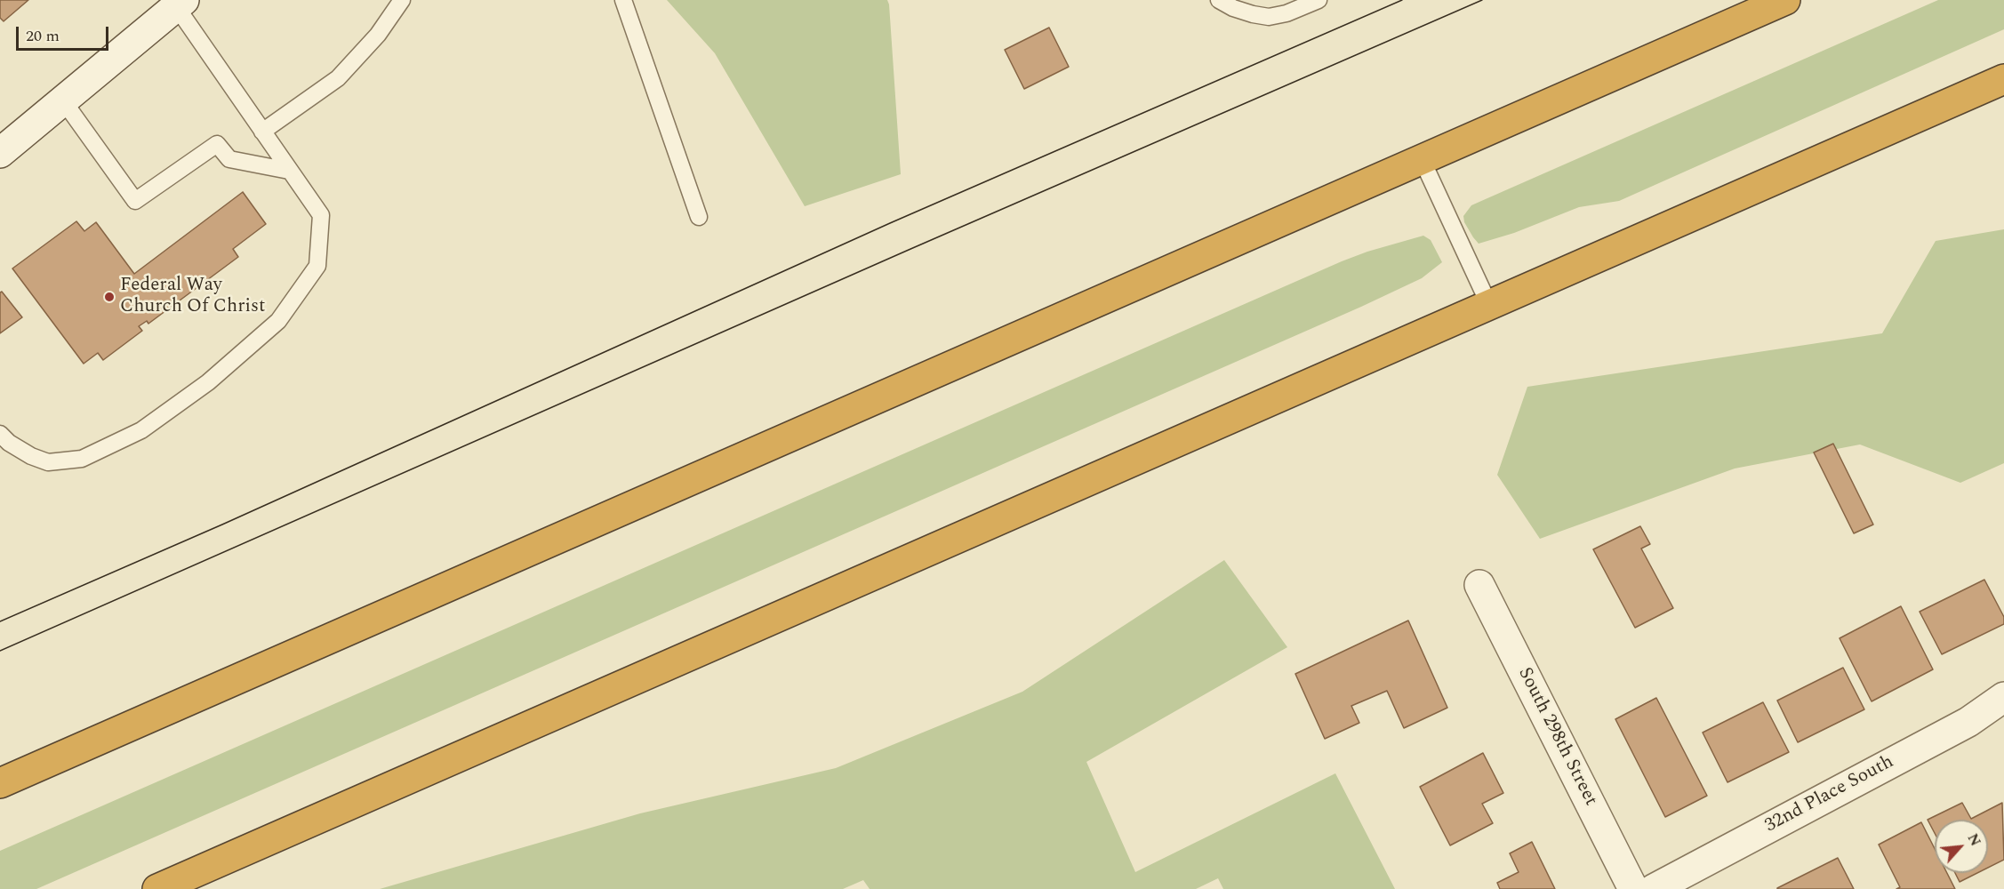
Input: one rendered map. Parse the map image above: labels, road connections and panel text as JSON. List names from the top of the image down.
{
  "streets": {
    "street": ["South 298th Street", "32nd Place South"]
  },
  "places": ["Federal Way Church Of Christ"],
  "scale_bar": "20 m",
  "north": "top right"
}
